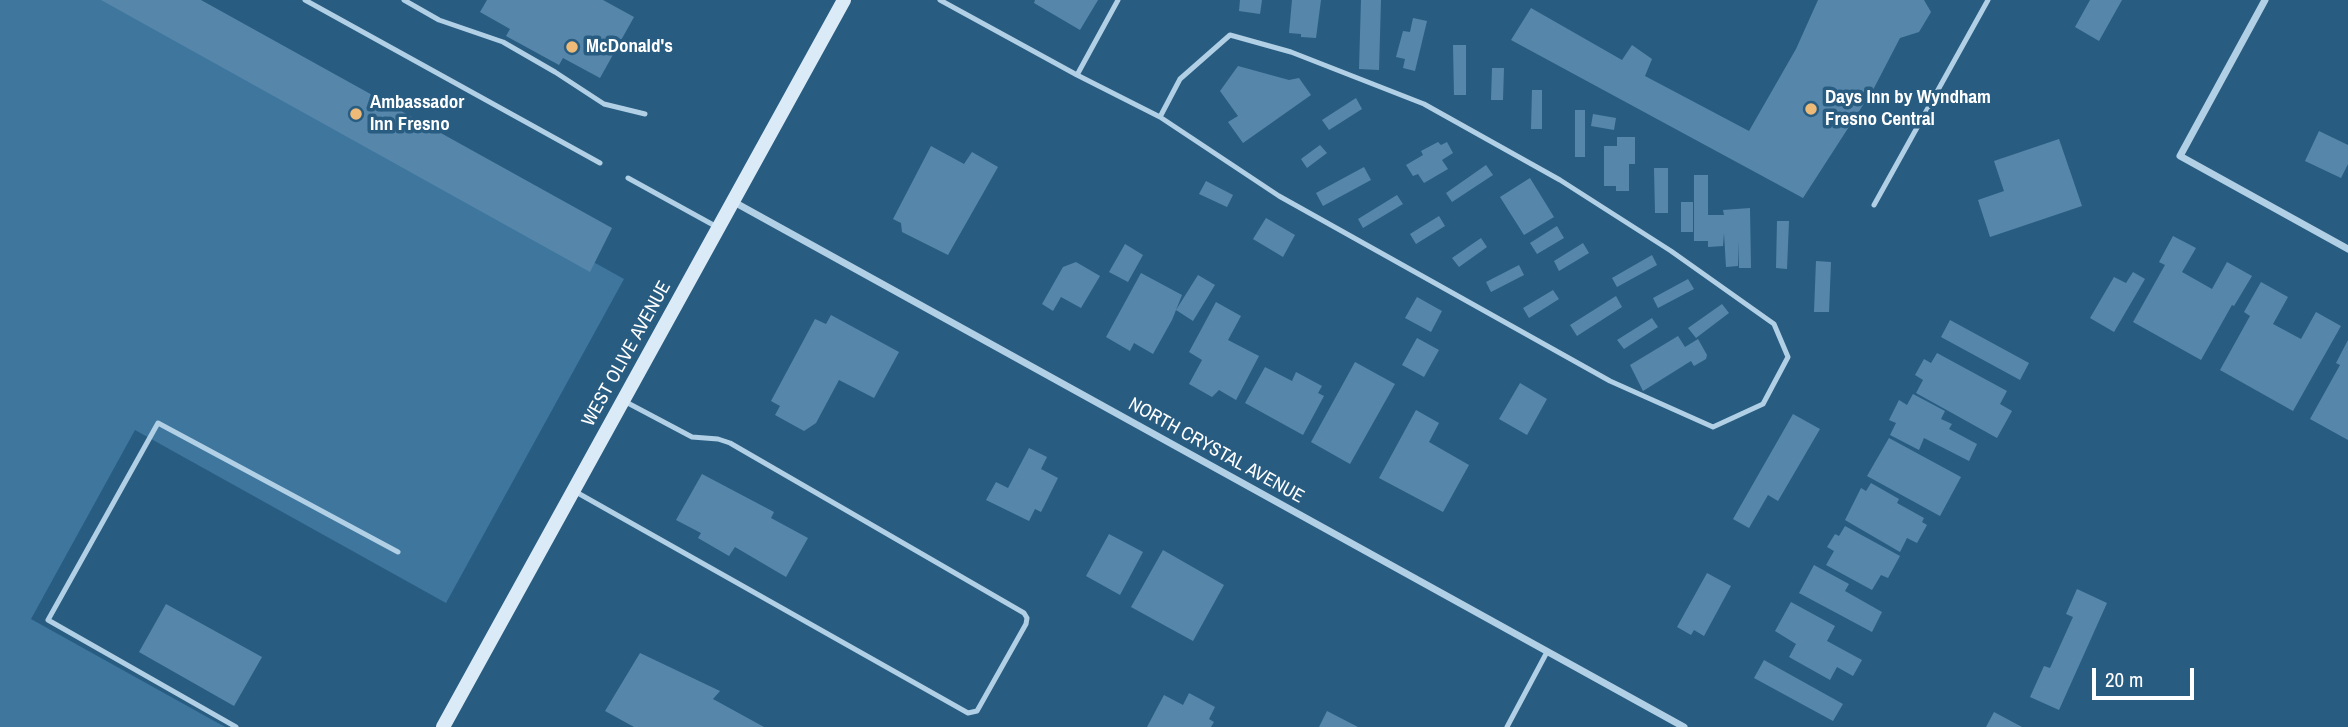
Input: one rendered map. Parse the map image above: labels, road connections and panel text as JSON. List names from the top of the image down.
{
  "streets": {
    "main road": ["WEST OLIVE AVENUE"],
    "street": ["NORTH CRYSTAL AVENUE"]
  },
  "crossings": [
    ["WEST OLIVE AVENUE", "NORTH CRYSTAL AVENUE"]
  ],
  "places": ["McDonald's", "Days Inn by Wyndham Fresno Central", "Ambassador Inn Fresno"],
  "scale_bar": "20 m"
}
